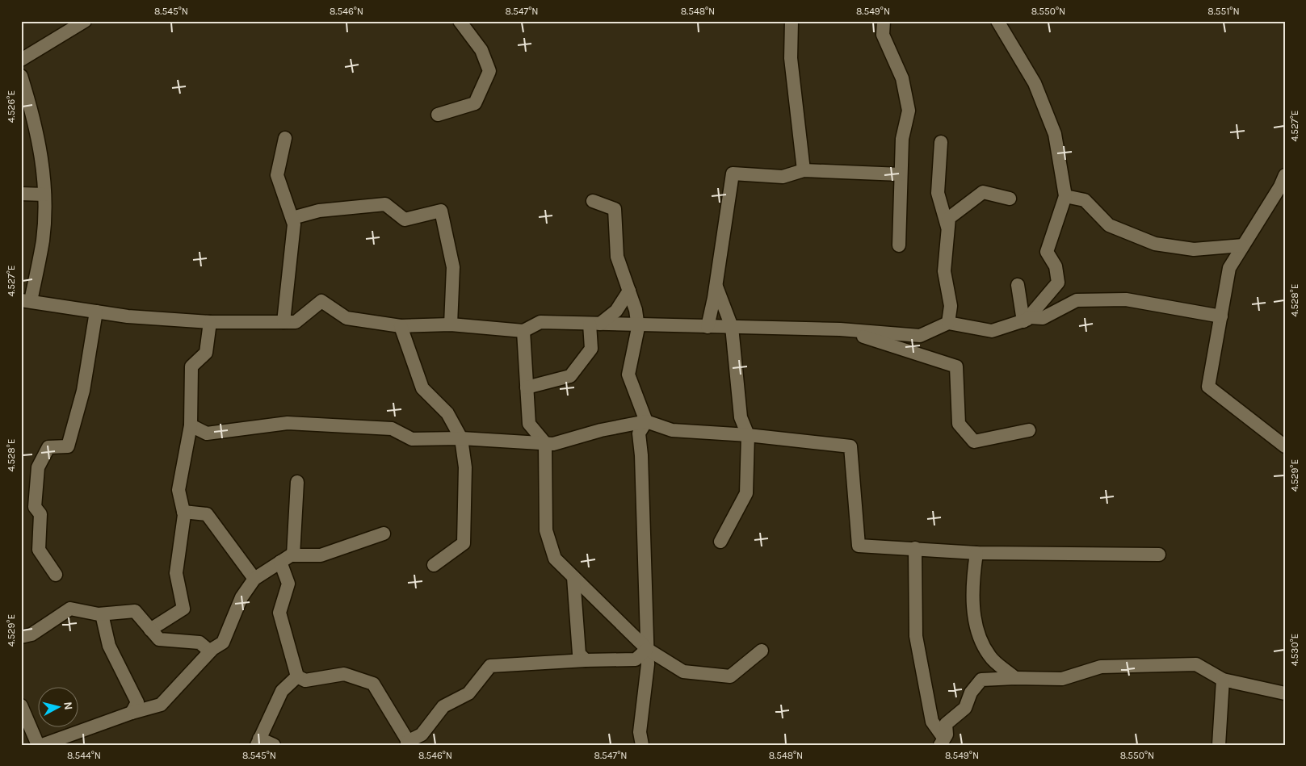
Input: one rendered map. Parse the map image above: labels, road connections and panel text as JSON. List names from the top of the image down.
{
  "north": "right",
  "coordinates": [
    "8.545°N",
    "8.546°N",
    "8.547°N",
    "8.548°N",
    "8.549°N",
    "8.550°N",
    "8.551°N",
    "4.526°E",
    "4.527°E",
    "4.528°E",
    "4.529°E",
    "4.530°E",
    "8.544°N"
  ]
}
